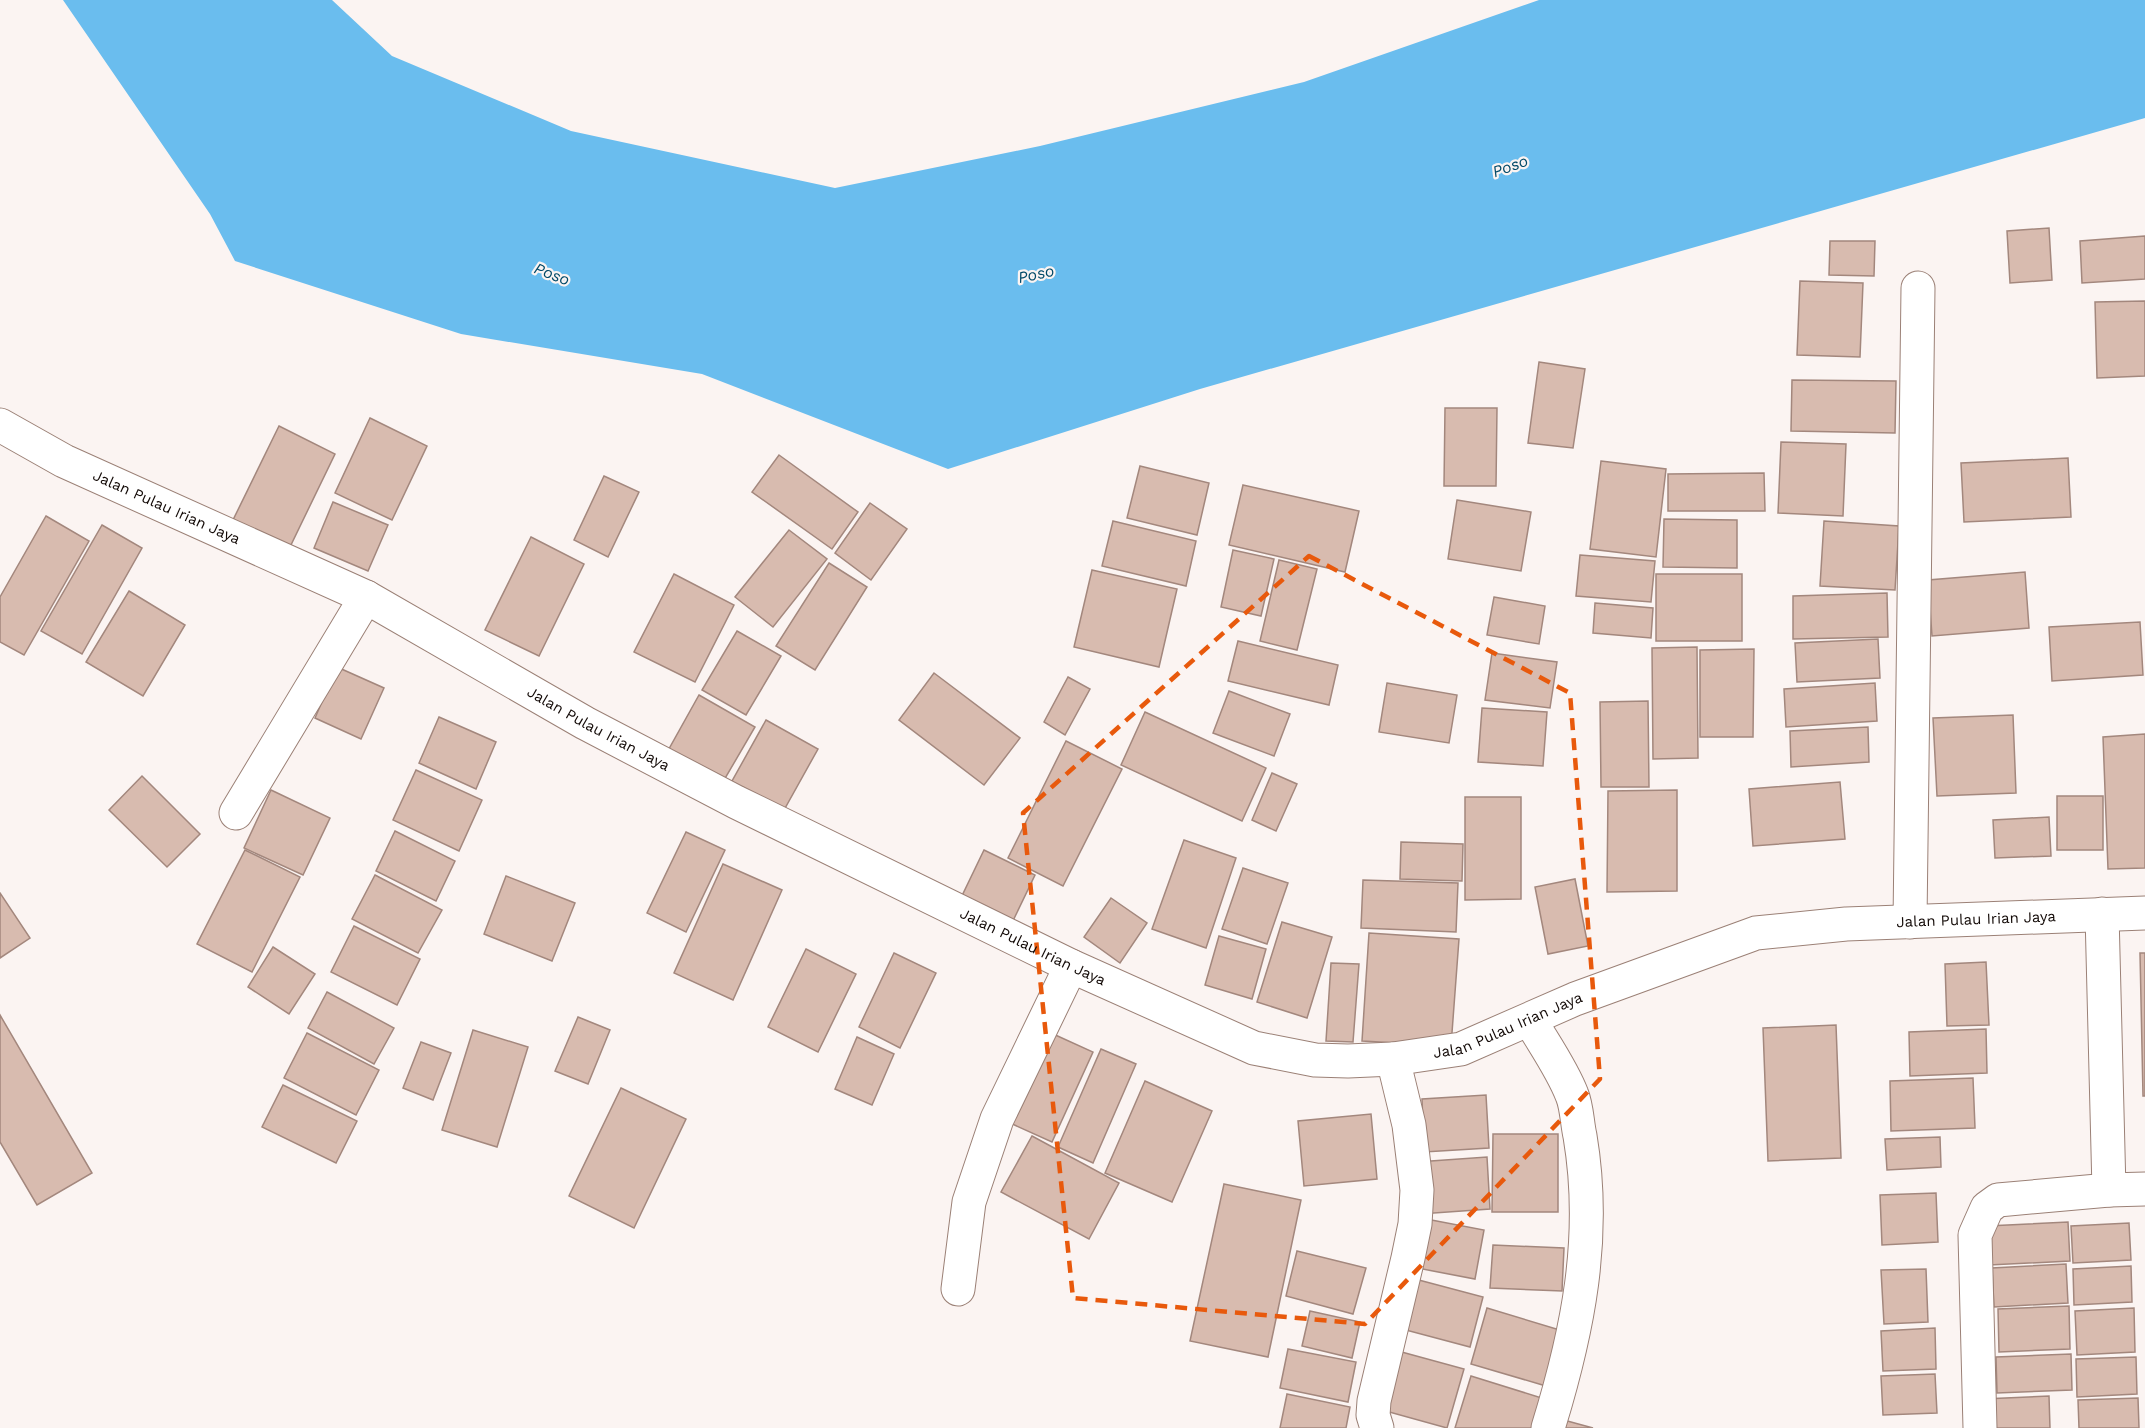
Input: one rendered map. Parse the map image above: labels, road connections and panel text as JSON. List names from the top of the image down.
{
  "streets": {
    "street": ["Jalan Pulau Irian Jaya"]
  },
  "water": ["Poso"]
}
